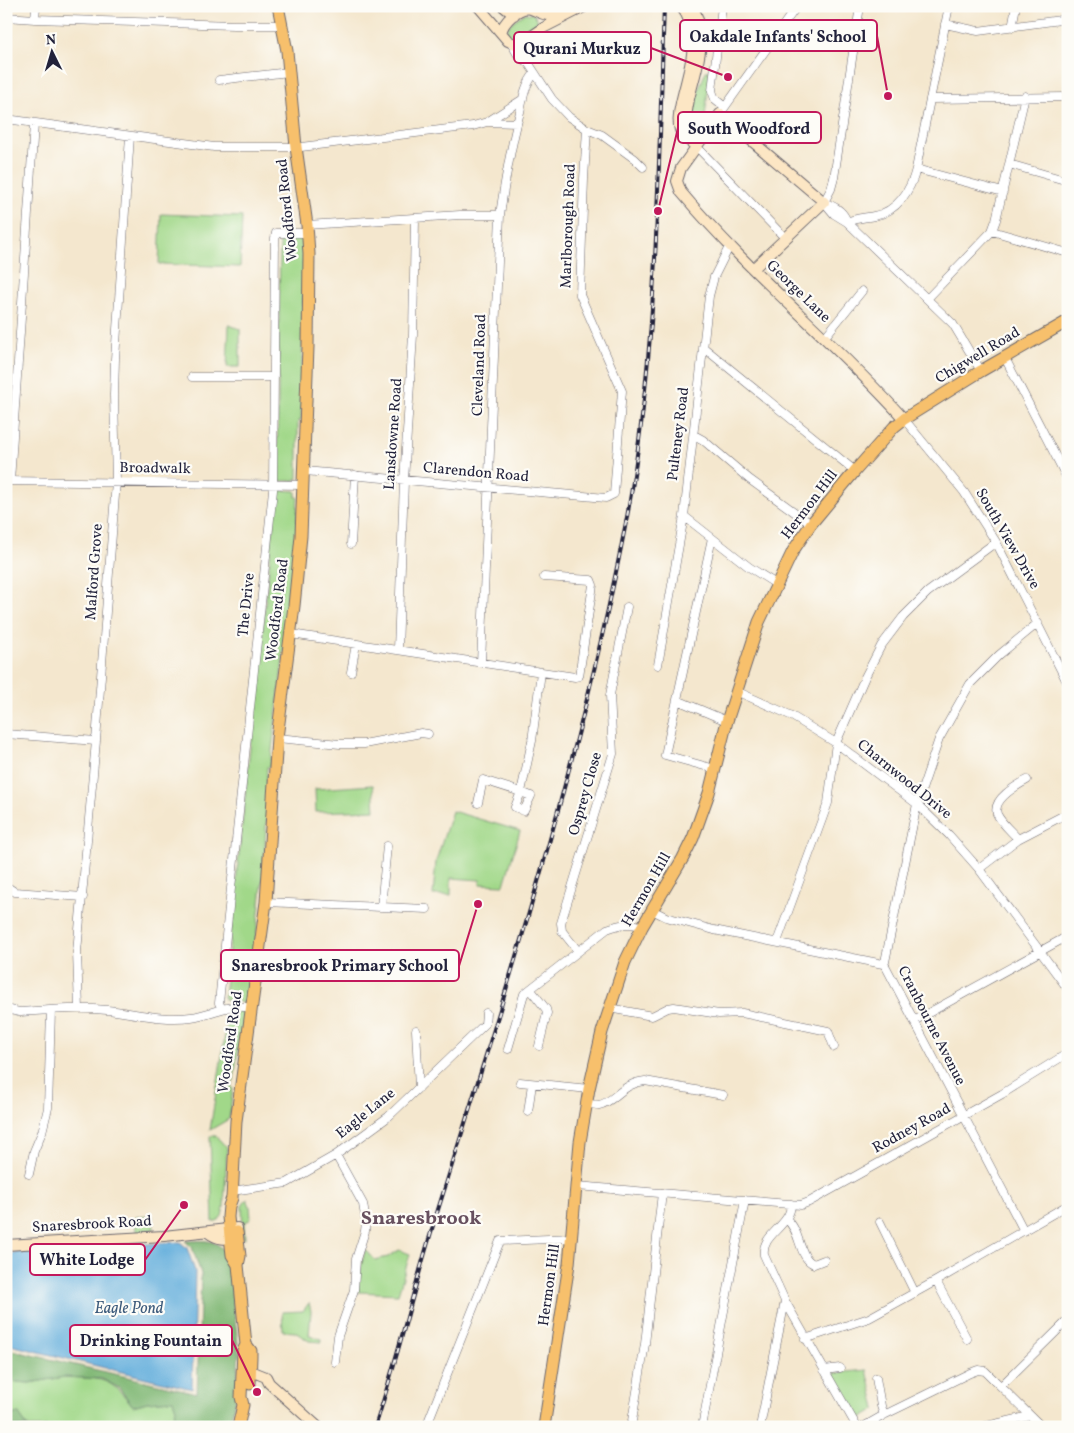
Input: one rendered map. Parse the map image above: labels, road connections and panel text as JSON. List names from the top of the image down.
{
  "streets": {
    "main road": [
      "Woodford Road",
      "George Lane",
      "Chigwell Road",
      "Hermon Hill",
      "Snaresbrook Road"
    ],
    "street": [
      "Marlborough Road",
      "Cleveland Road",
      "Lansdowne Road",
      "Pulteney Road",
      "Broadwalk",
      "Clarendon Road",
      "South View Drive",
      "Malford Grove",
      "The Drive",
      "Charnwood Drive",
      "Osprey Close",
      "Cranbourne Avenue",
      "Eagle Lane",
      "Rodney Road"
    ]
  },
  "crossings": [
    ["Woodford Road", "Broadwalk"],
    ["Woodford Road", "Clarendon Road"],
    ["Woodford Road", "The Drive"],
    ["Woodford Road", "Eagle Lane"],
    ["Woodford Road", "Snaresbrook Road"],
    ["Marlborough Road", "Clarendon Road"],
    ["George Lane", "Chigwell Road"],
    ["George Lane", "Pulteney Road"],
    ["George Lane", "Hermon Hill"],
    ["George Lane", "South View Drive"],
    ["Chigwell Road", "Hermon Hill"],
    ["Chigwell Road", "South View Drive"],
    ["Cleveland Road", "Clarendon Road"],
    ["Lansdowne Road", "Clarendon Road"],
    ["Broadwalk", "Malford Grove"],
    ["Broadwalk", "The Drive"],
    ["Hermon Hill", "South View Drive"],
    ["Hermon Hill", "Charnwood Drive"],
    ["Hermon Hill", "Cranbourne Avenue"],
    ["Hermon Hill", "Rodney Road"],
    ["Cranbourne Avenue", "Rodney Road"]
  ],
  "districts": ["Snaresbrook"],
  "water": ["Eagle Pond"],
  "places": [
    "Qurani Murkuz",
    "Oakdale Infants' School",
    "South Woodford",
    "Snaresbrook Primary School",
    "White Lodge",
    "Drinking Fountain"
  ],
  "north": "top"
}
